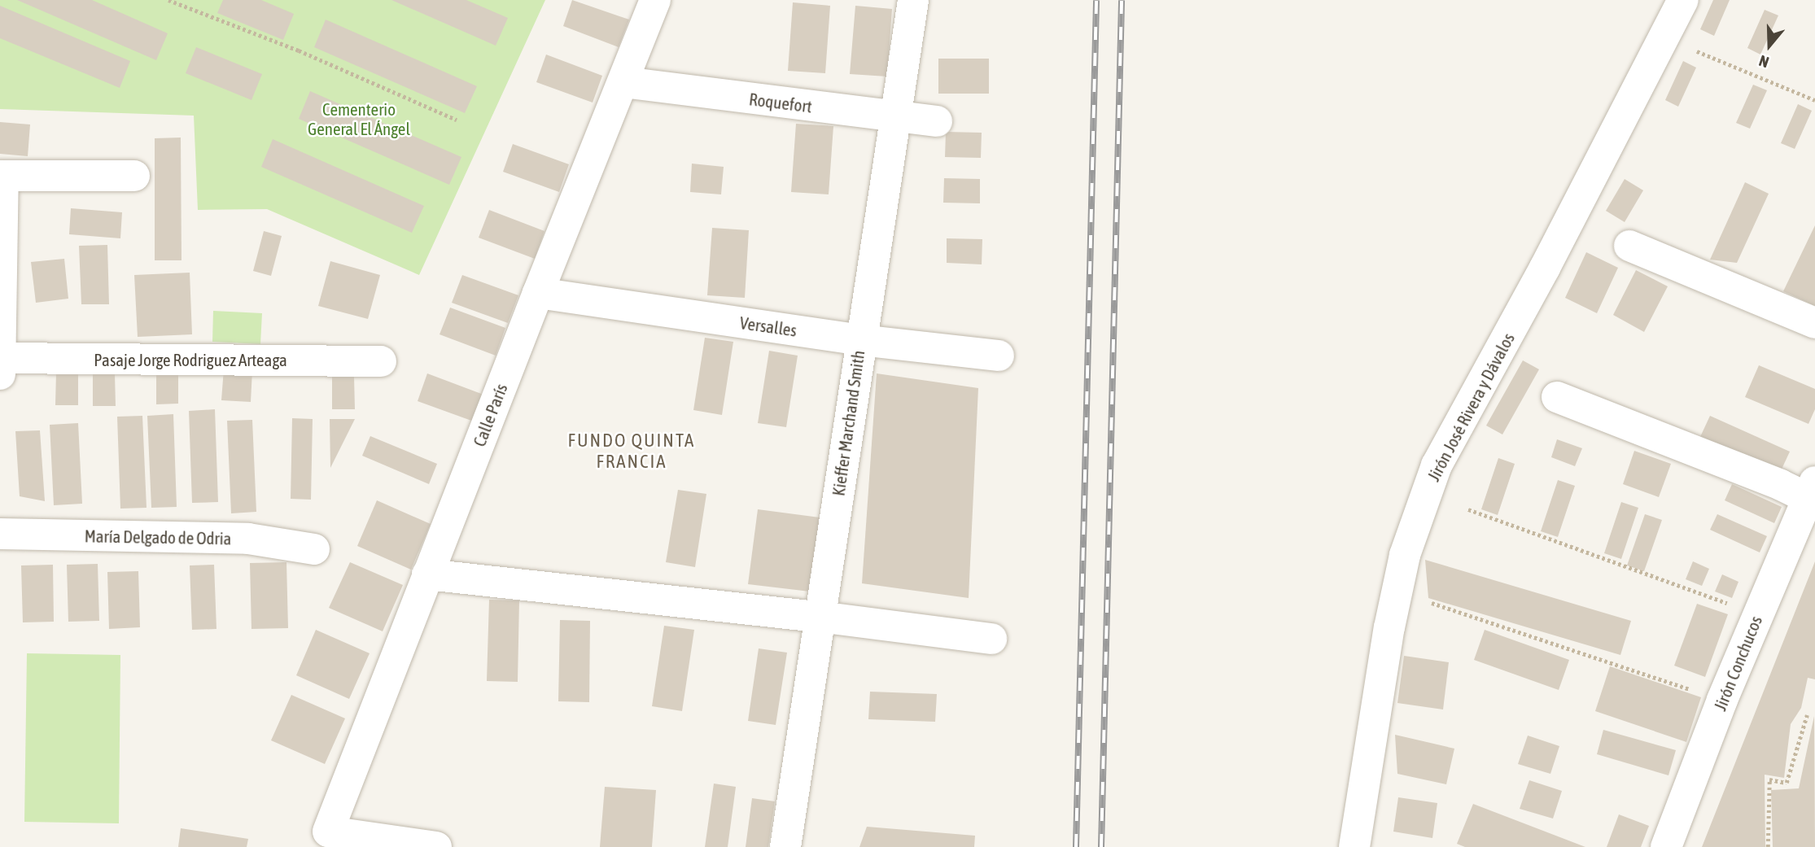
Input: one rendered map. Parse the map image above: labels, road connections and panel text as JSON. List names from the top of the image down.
{
  "streets": {
    "street": [
      "Roquefort",
      "Versalles",
      "Pasaje Jorge Rodriguez Arteaga",
      "Jirón José Rivera y Dávalos",
      "Calle París",
      "Kieffer Marchand Smith",
      "María Delgado de Odria",
      "Jirón Conchucos"
    ]
  },
  "crossings": [
    ["Roquefort", "Calle París"],
    ["Roquefort", "Kieffer Marchand Smith"],
    ["Versalles", "Calle París"],
    ["Versalles", "Kieffer Marchand Smith"]
  ],
  "districts": ["FUNDO QUINTA FRANCIA"],
  "parks": ["Cementerio General El Ángel"],
  "north": "bottom"
}
